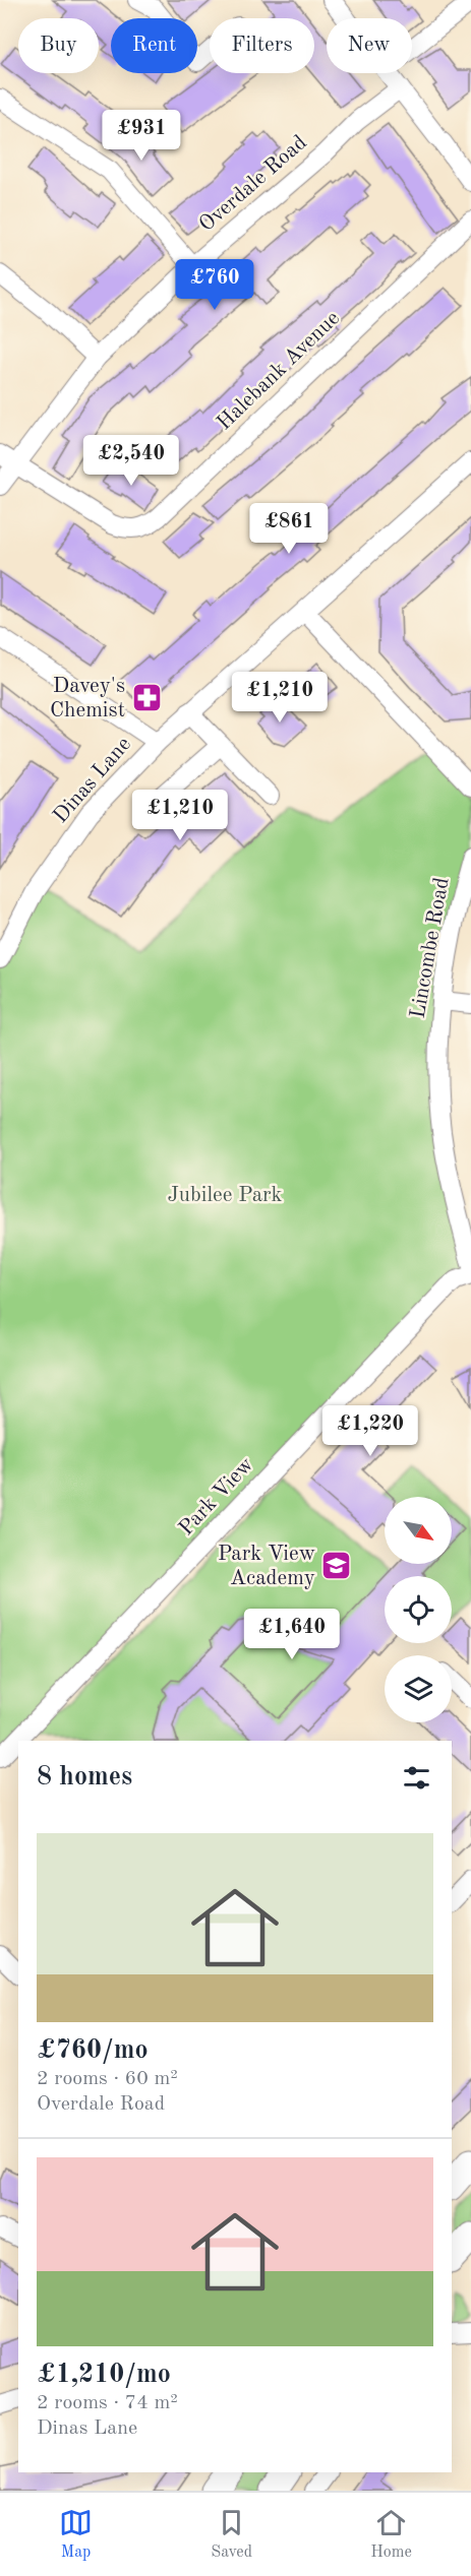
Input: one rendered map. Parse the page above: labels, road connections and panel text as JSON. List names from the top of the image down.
{
  "streets": {
    "street": [
      "Overdale Road",
      "Halebank Avenue",
      "Dinas Lane",
      "Lincombe Road",
      "Park View"
    ]
  },
  "crossings": [
    ["Overdale Road", "Halebank Avenue"]
  ],
  "parks": ["Jubilee Park"],
  "places": {
    "pharmacy": ["Davey's Chemist"],
    "school or university": ["Park View Academy"]
  },
  "north": "bottom right",
  "page": {
    "chip": [
      "Buy",
      "Rent",
      "Filters",
      "New"
    ],
    "price": [
      "£931",
      "£760",
      "£2,540",
      "£861",
      "£1,210",
      "£1,210",
      "£1,220",
      "£1,640"
    ],
    "heading": "8 homes",
    "list": [
      {
        "name": "£760/mo",
        "note": "2 rooms · 60 m² · Overdale Road"
      },
      {
        "name": "£1,210/mo",
        "note": "2 rooms · 74 m² · Dinas Lane"
      }
    ],
    "tabs": ["Map", "Saved", "Home"]
  }
}
